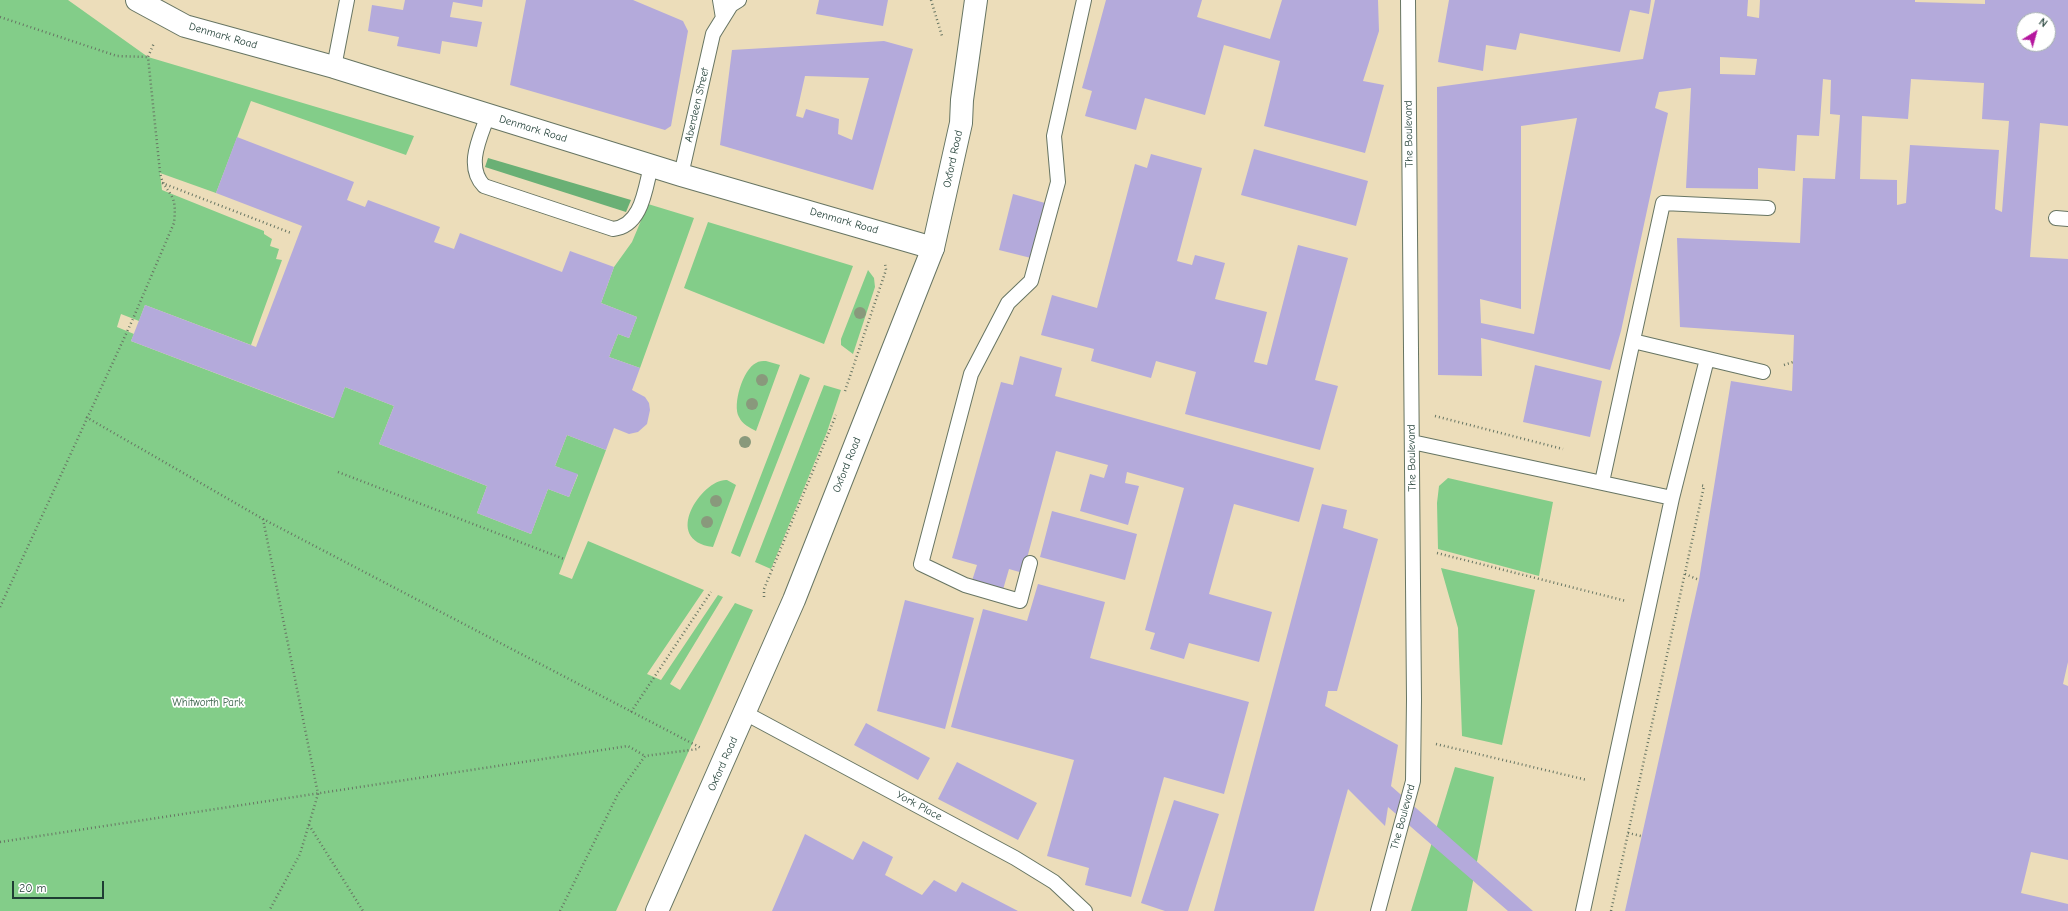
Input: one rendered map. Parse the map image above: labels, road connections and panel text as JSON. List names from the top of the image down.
{
  "streets": {
    "main road": ["Denmark Road", "Oxford Road"],
    "lane": ["Aberdeen Street", "The Boulevard", "York Place"]
  },
  "crossings": [
    ["Denmark Road", "Aberdeen Street"],
    ["Denmark Road", "Oxford Road"],
    ["Oxford Road", "York Place"]
  ],
  "parks": ["Whitworth Park"],
  "scale_bar": "20 m",
  "north": "top right"
}
